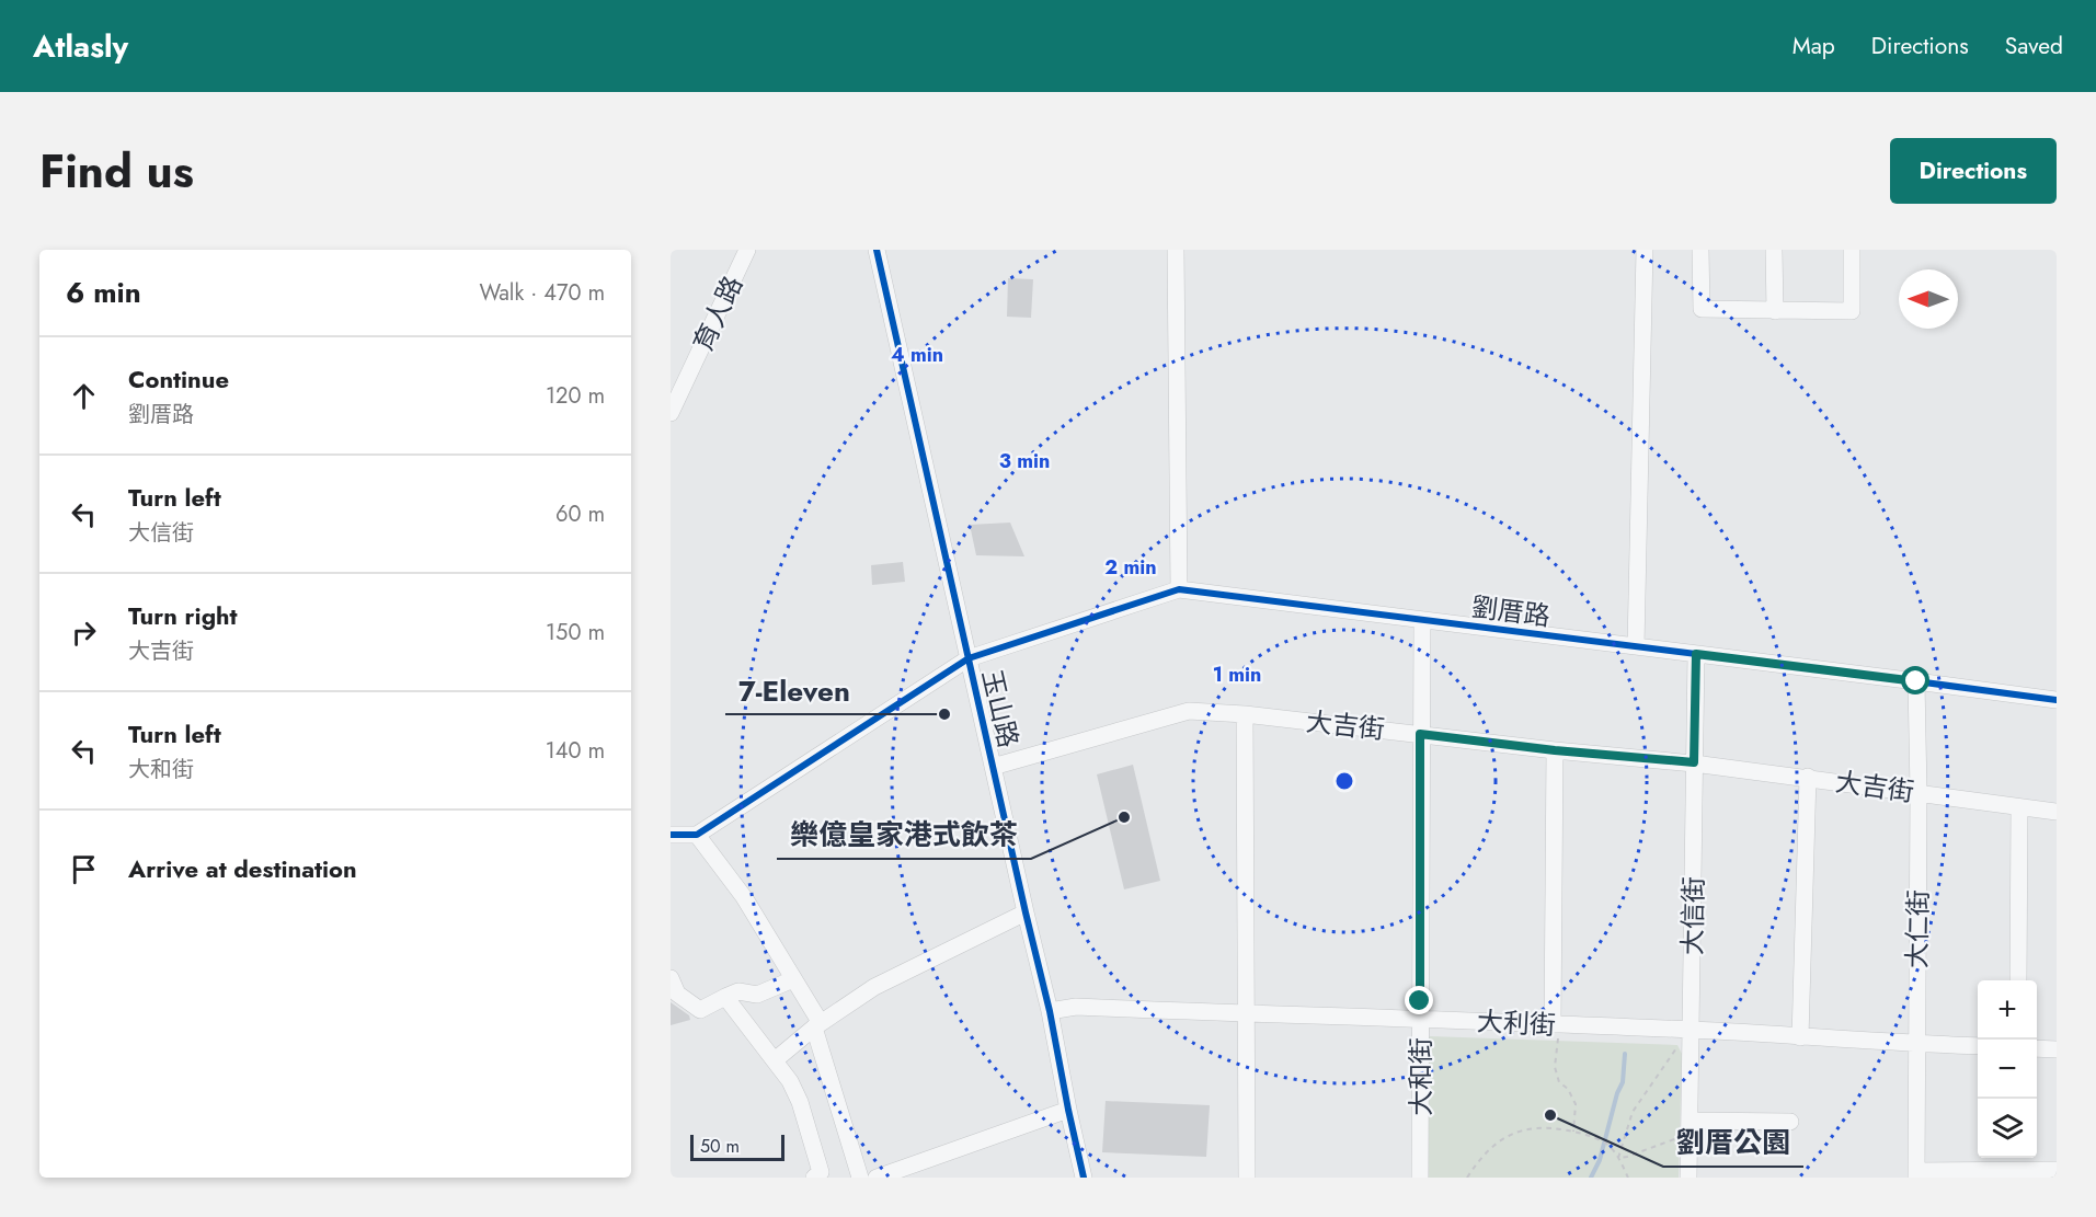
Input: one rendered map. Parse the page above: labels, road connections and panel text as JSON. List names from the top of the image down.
{
  "streets": {
    "street": [
      "育人路",
      "劉厝路",
      "玉山路",
      "大吉街",
      "大信街",
      "大仁街",
      "大利街",
      "大和街"
    ]
  },
  "crossings": [
    ["劉厝路", "玉山路"],
    ["劉厝路", "大信街"],
    ["劉厝路", "大仁街"],
    ["劉厝路", "大和街"],
    ["玉山路", "大吉街"],
    ["玉山路", "大利街"],
    ["大吉街", "大信街"],
    ["大吉街", "大仁街"],
    ["大吉街", "大和街"],
    ["大信街", "大利街"],
    ["大仁街", "大利街"],
    ["大利街", "大和街"]
  ],
  "places": ["7-Eleven", "樂億皇家港式飲茶", "劉厝公園"],
  "scale_bar": "50 m",
  "north": "left",
  "page": {
    "header": "Atlasly",
    "nav": ["Map", "Directions", "Saved"],
    "title": "Find us",
    "buttons": "Directions",
    "heading": ["6 min", "Walk · 470 m"],
    "list": [
      ["Continue", "劉厝路", "120 m"],
      ["Turn left", "大信街", "60 m"],
      ["Turn right", "大吉街", "150 m"],
      ["Turn left", "大和街", "140 m"],
      "Arrive at destination"
    ],
    "map_buttons": ["+", "−"],
    "scale": "50 m"
  },
  "rings": [
    "4 min",
    "3 min",
    "2 min",
    "1 min"
  ]
}
